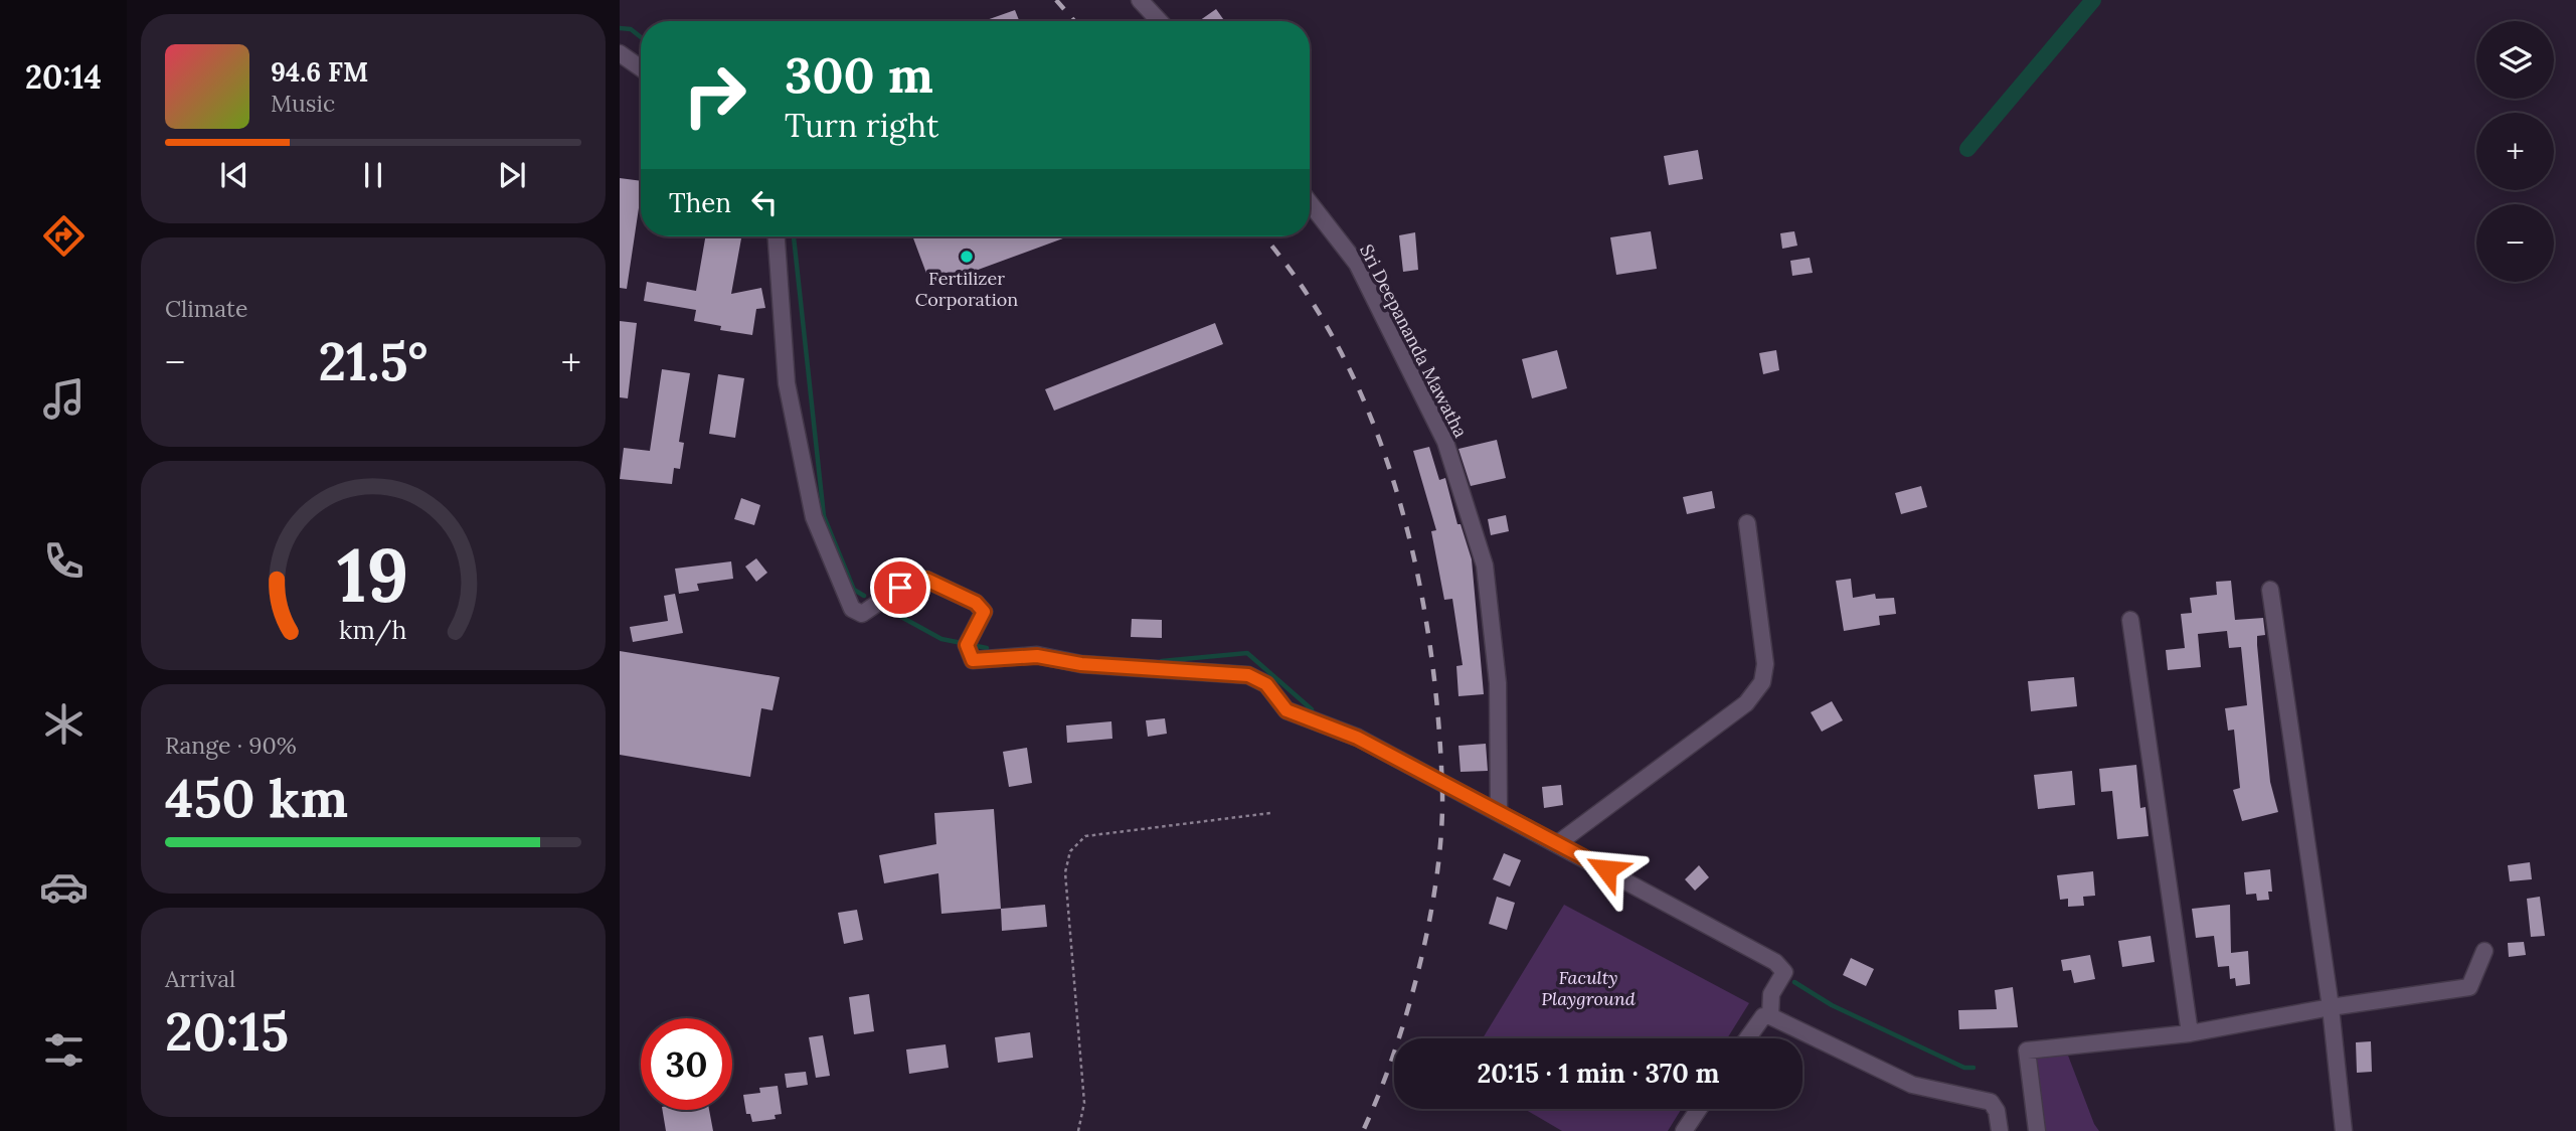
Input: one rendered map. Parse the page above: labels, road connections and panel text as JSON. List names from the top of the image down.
{
  "streets": {
    "street": ["Sri Deepananda Mawatha"]
  },
  "parks": ["Faculty Playground"],
  "places": ["Fertilizer Corporation"],
  "page": {
    "tabs": "20:14",
    "map_buttons": ["+", "−"],
    "turn": ["300 m", "Turn right"],
    "song": ["94.6 FM", "Music"],
    "then": "Then",
    "tile": [
      "Climate",
      ["Range · 90%", "450 km"],
      ["Arrival", "20:15"]
    ],
    "heat": ["−", "21.5°", "+"],
    "limit": "30",
    "trip": "20:15 · 1 min · 370 m",
    "gauge": ["19", "km/h"]
  }
}
